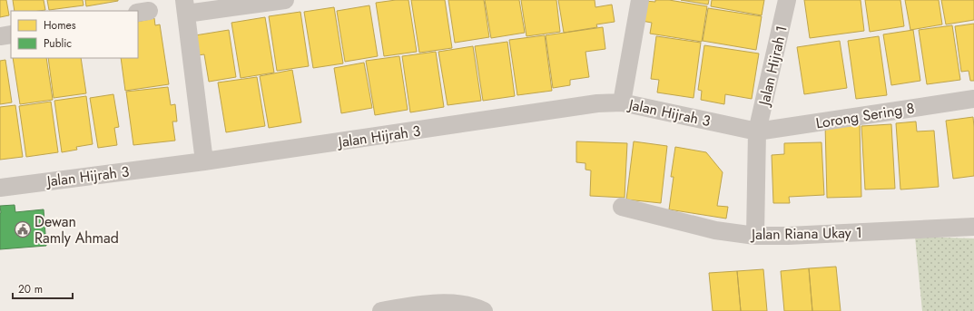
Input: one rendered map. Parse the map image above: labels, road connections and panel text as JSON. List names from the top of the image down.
{
  "streets": {
    "street": [
      "Jalan Hijrah 1",
      "Jalan Hijrah 3",
      "Lorong Sering 8",
      "Jalan Riana Ukay 1"
    ]
  },
  "crossings": [
    ["Jalan Hijrah 1", "Jalan Hijrah 3"],
    ["Jalan Hijrah 1", "Lorong Sering 8"],
    ["Jalan Hijrah 1", "Jalan Riana Ukay 1"],
    ["Jalan Hijrah 3", "Lorong Sering 8"]
  ],
  "places": {
    "public building": ["Dewan Ramly Ahmad"]
  },
  "legend": ["Homes", "Public"],
  "scale_bar": "20 m"
}
